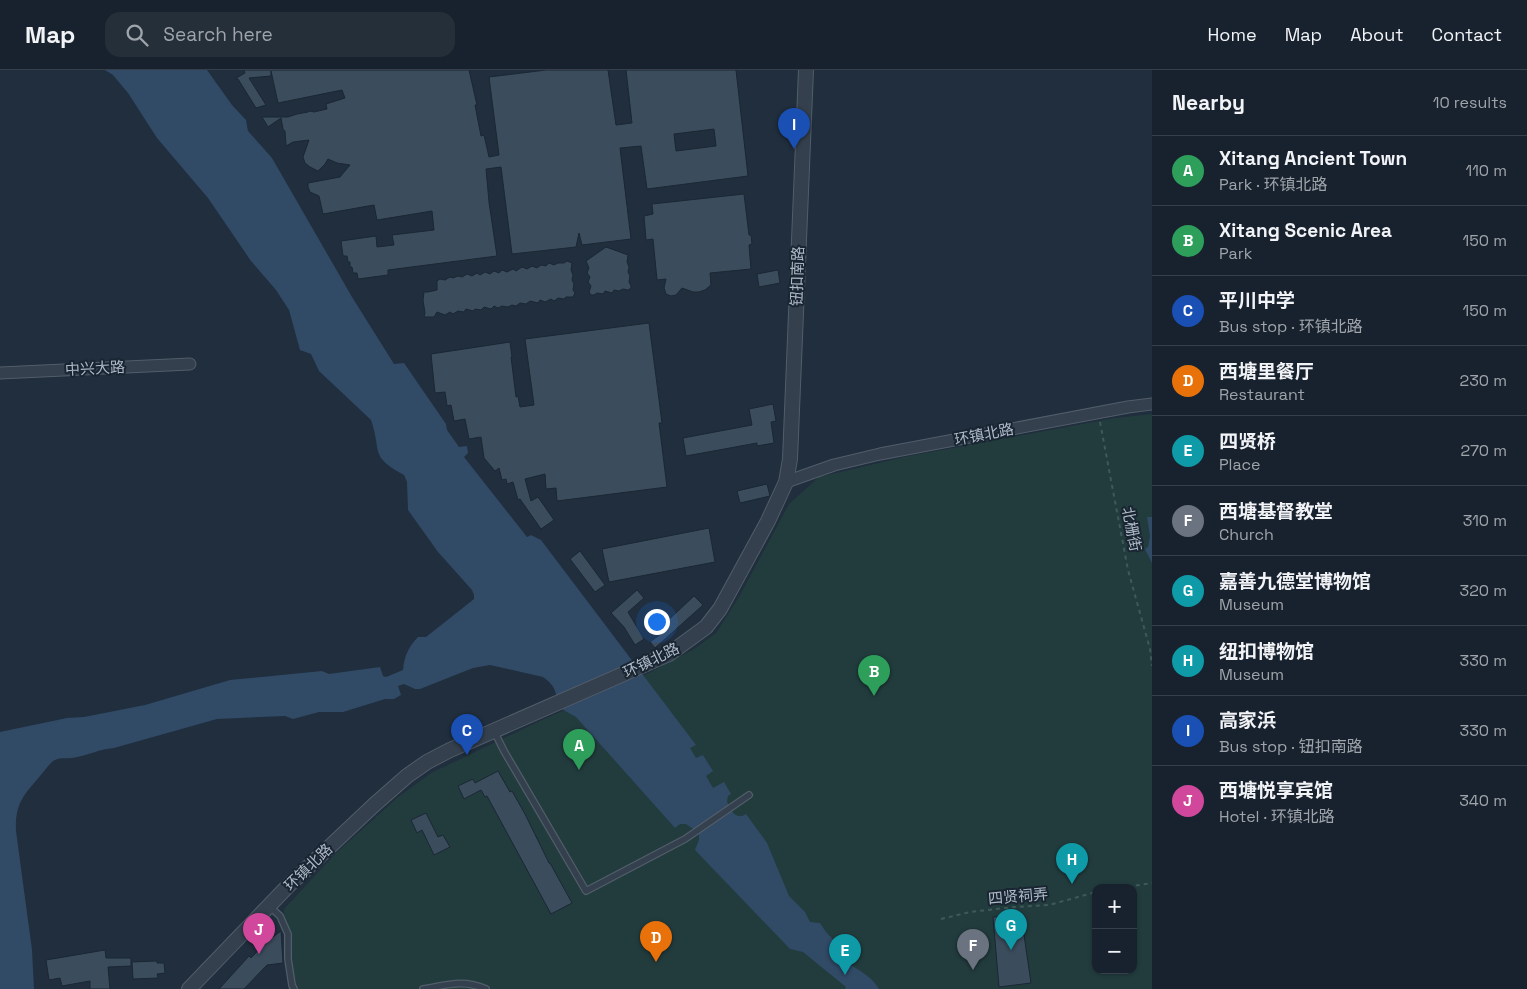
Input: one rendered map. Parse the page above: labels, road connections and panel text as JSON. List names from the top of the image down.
{
  "streets": {
    "street": ["钮扣南路", "中兴大路", "环镇北路"],
    "path": ["北栅街", "四贤祠弄"]
  },
  "crossings": [
    ["钮扣南路", "环镇北路"],
    ["环镇北路", "北栅街"]
  ],
  "page": {
    "header": "Map",
    "search": "Search here",
    "nav": [
      "Home",
      "Map",
      "About",
      "Contact"
    ],
    "heading": ["Nearby", "10 results"],
    "pins": [
      "I",
      "B",
      "C",
      "A",
      "H",
      "G",
      "J",
      "D",
      "F",
      "E"
    ],
    "list": [
      {
        "mark": "A",
        "name": "Xitang Ancient Town",
        "note": "Park · 环镇北路",
        "value": "110 m"
      },
      {
        "mark": "B",
        "name": "Xitang Scenic Area",
        "note": "Park",
        "value": "150 m"
      },
      {
        "mark": "C",
        "name": "平川中学",
        "note": "Bus stop · 环镇北路",
        "value": "150 m"
      },
      {
        "mark": "D",
        "name": "西塘里餐厅",
        "note": "Restaurant",
        "value": "230 m"
      },
      {
        "mark": "E",
        "name": "四贤桥",
        "note": "Place",
        "value": "270 m"
      },
      {
        "mark": "F",
        "name": "西塘基督教堂",
        "note": "Church",
        "value": "310 m"
      },
      {
        "mark": "G",
        "name": "嘉善九德堂博物馆",
        "note": "Museum",
        "value": "320 m"
      },
      {
        "mark": "H",
        "name": "纽扣博物馆",
        "note": "Museum",
        "value": "330 m"
      },
      {
        "mark": "I",
        "name": "高家浜",
        "note": "Bus stop · 钮扣南路",
        "value": "330 m"
      },
      {
        "mark": "J",
        "name": "西塘悦享宾馆",
        "note": "Hotel · 环镇北路",
        "value": "340 m"
      }
    ],
    "map_buttons": ["+", "−"]
  }
}
